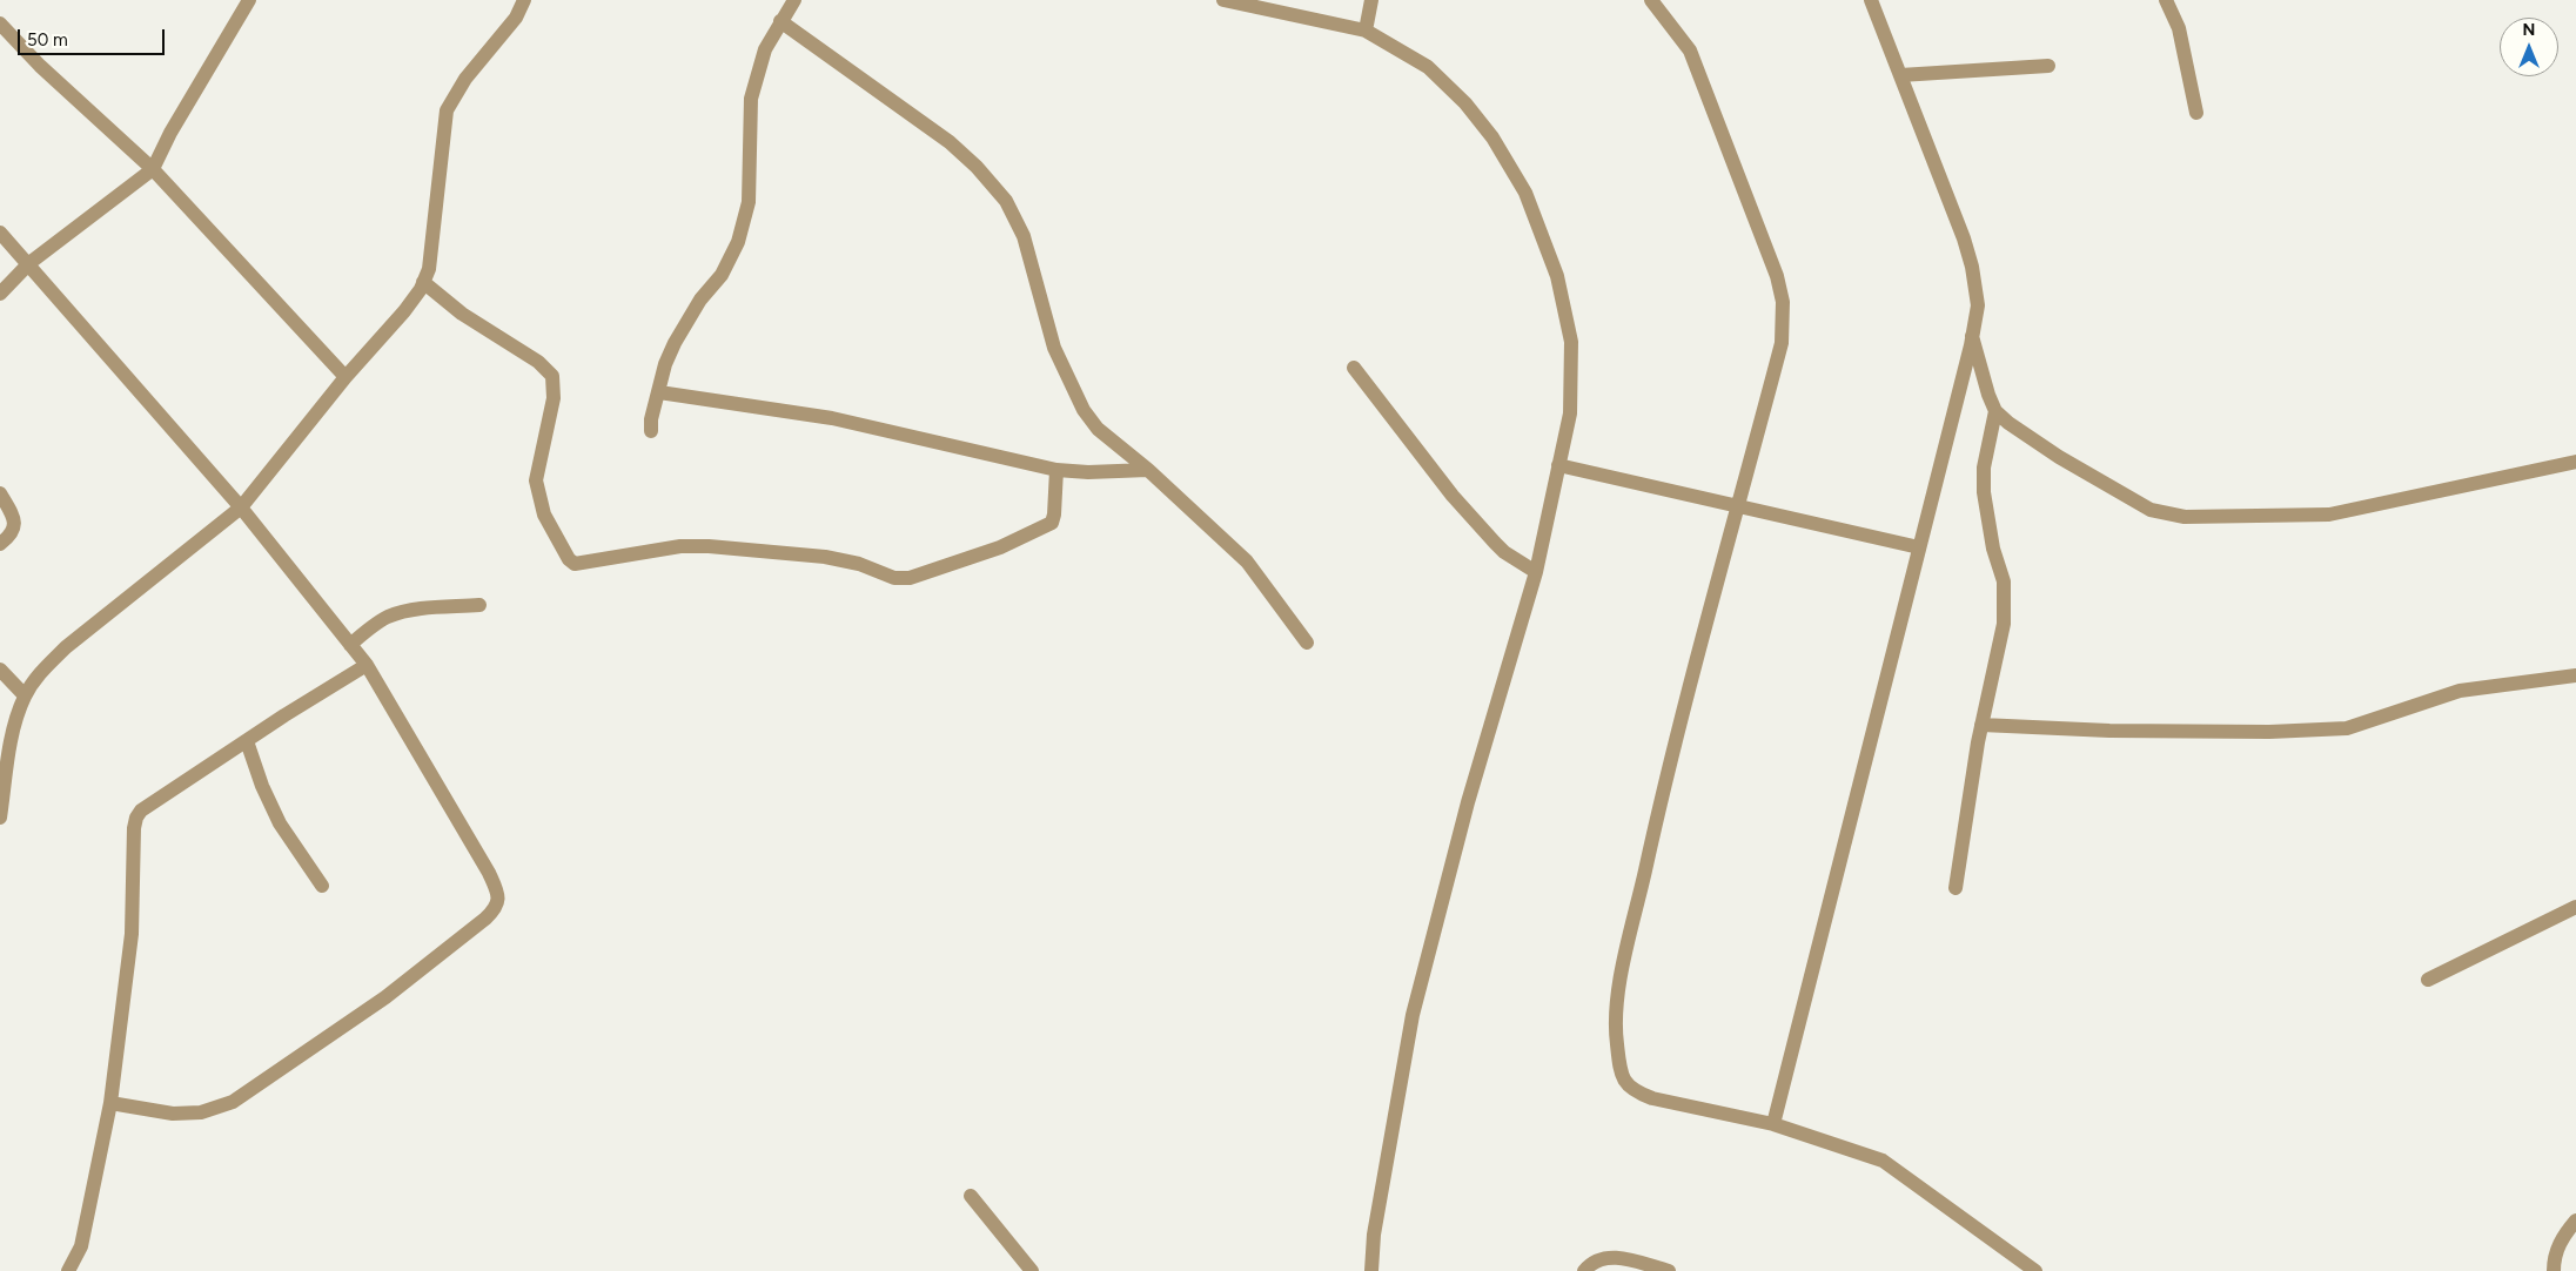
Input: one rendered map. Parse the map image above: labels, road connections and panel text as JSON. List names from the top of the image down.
{
  "scale_bar": "50 m",
  "north": "top"
}
